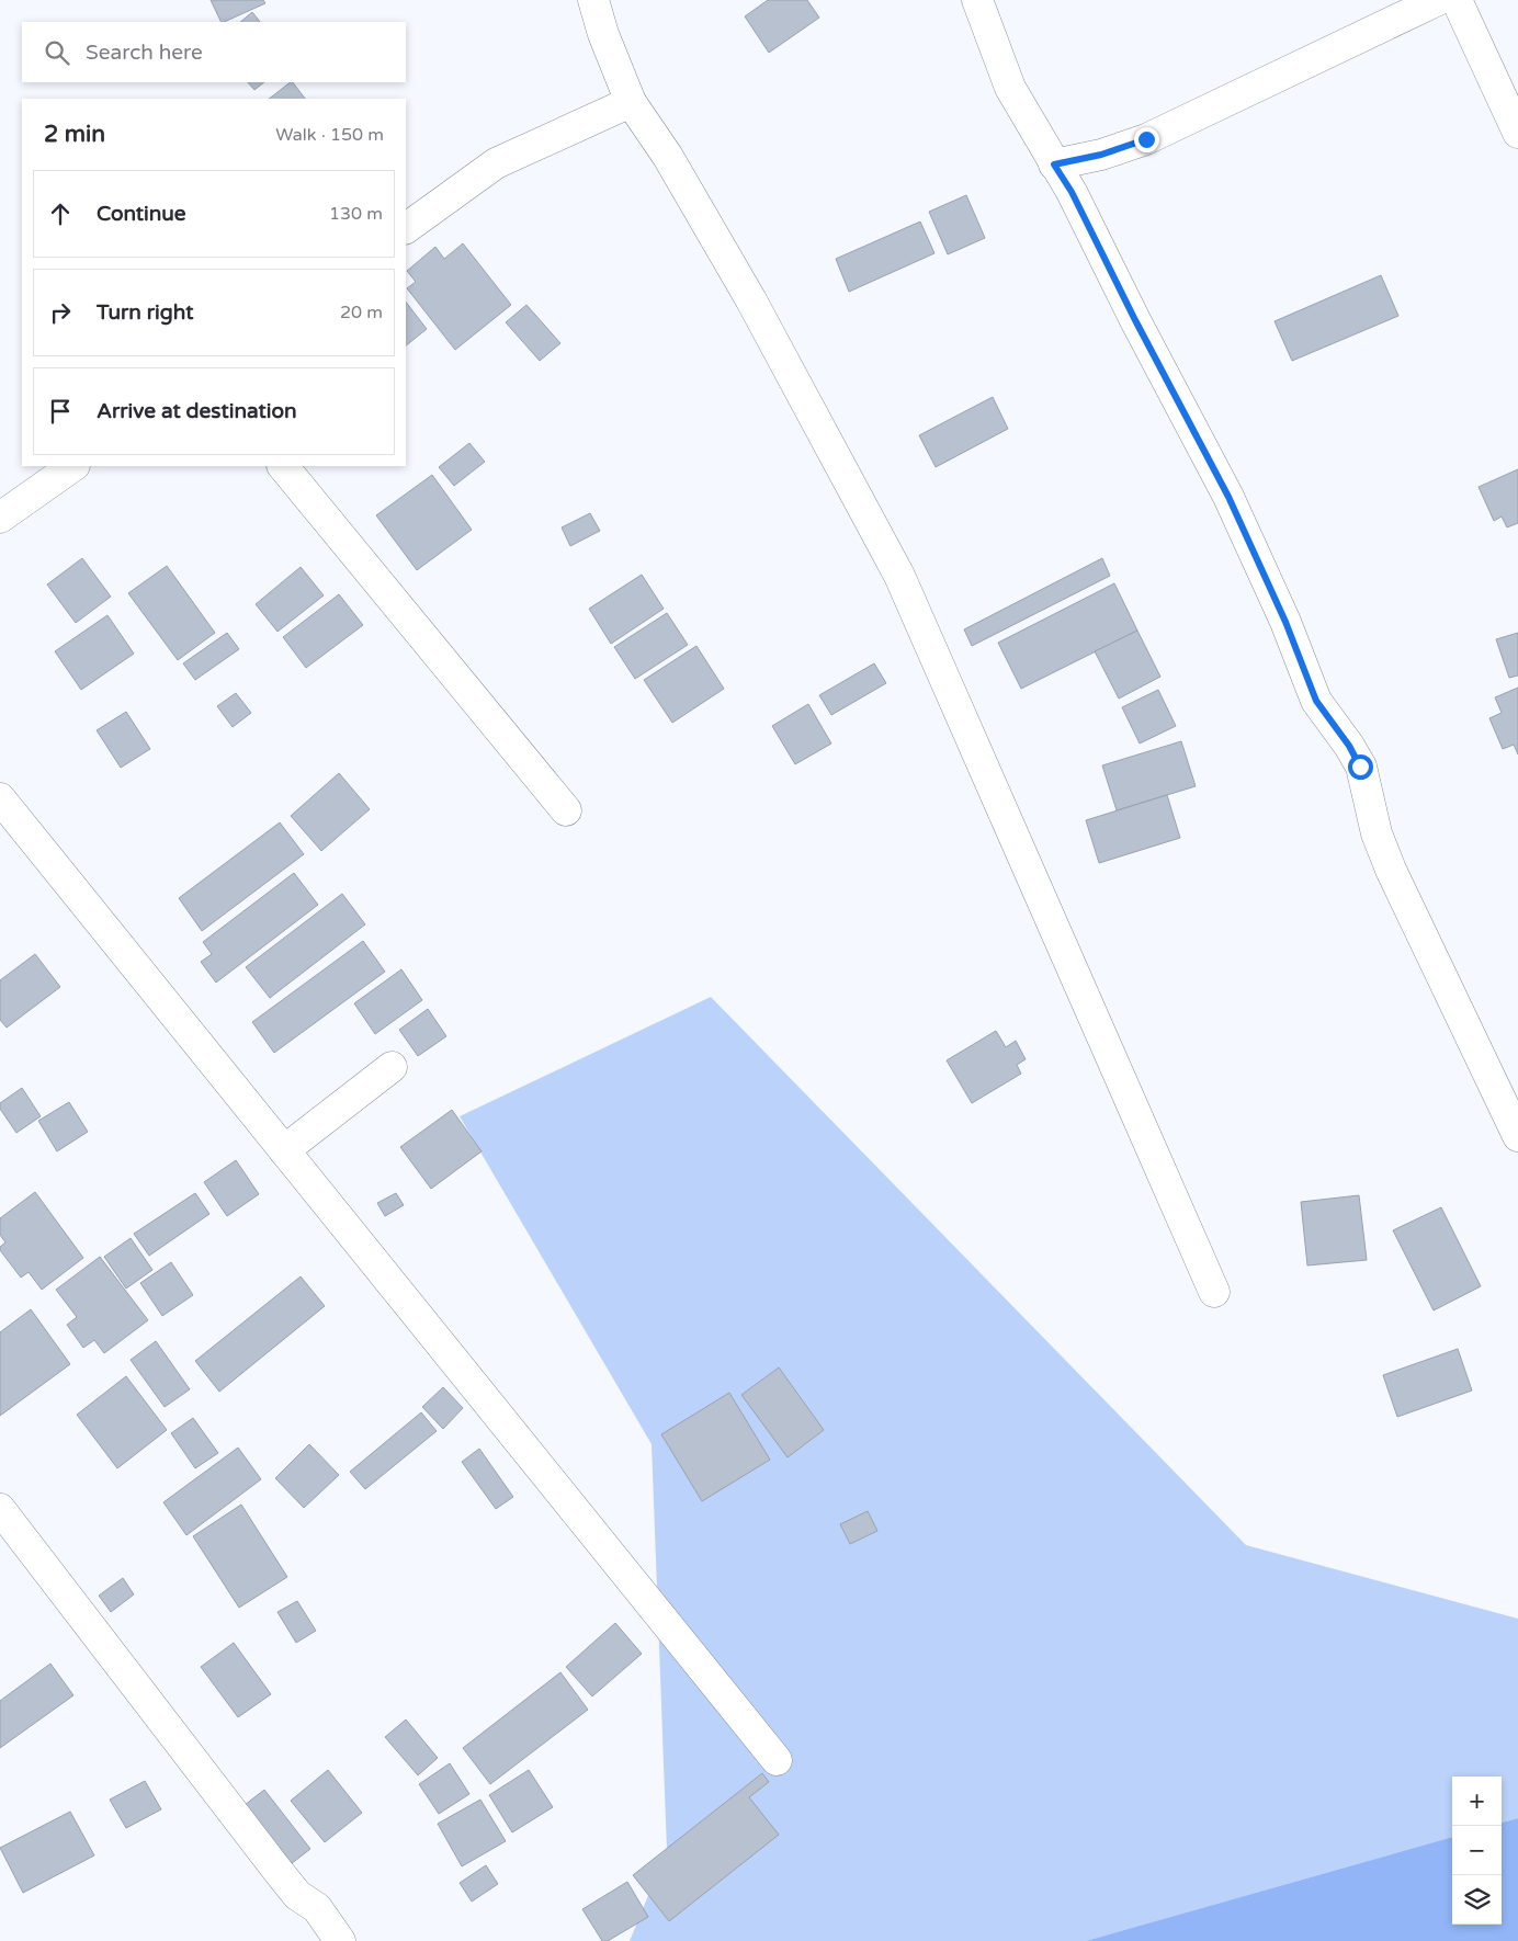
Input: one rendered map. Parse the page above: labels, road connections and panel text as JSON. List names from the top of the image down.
{
  "page": {
    "search": "Search here",
    "heading": ["2 min", "Walk · 150 m"],
    "list": [
      ["Continue", "130 m"],
      ["Turn right", "20 m"],
      "Arrive at destination"
    ],
    "map_buttons": ["+", "−"]
  }
}
